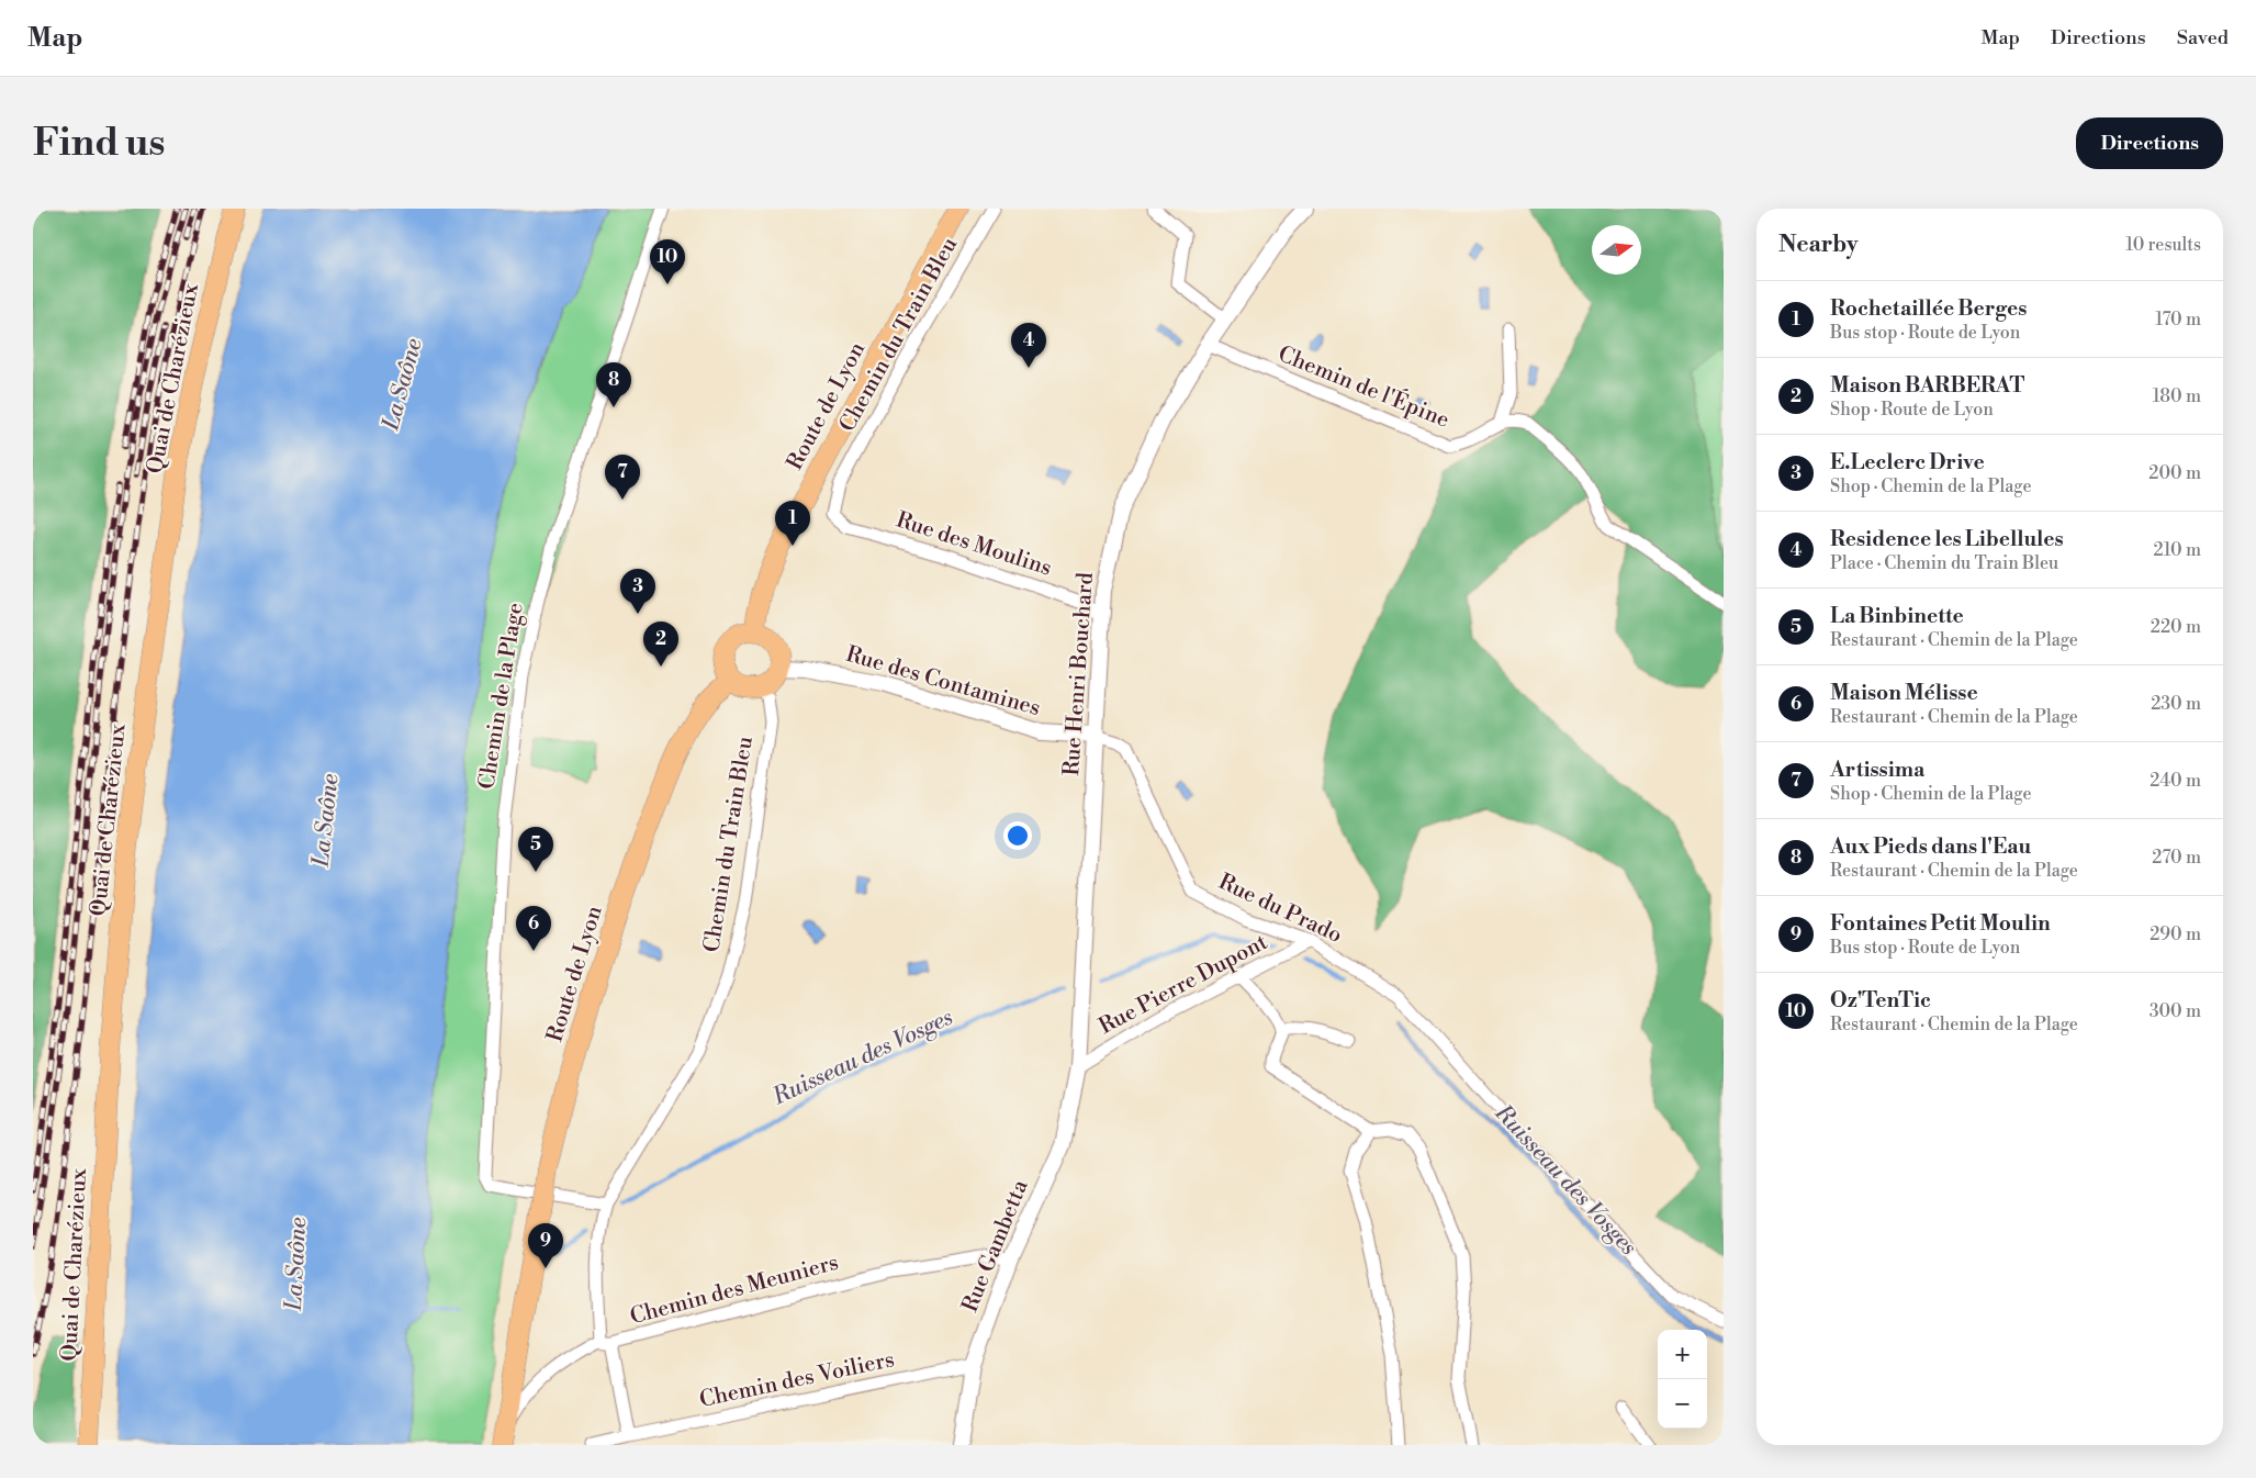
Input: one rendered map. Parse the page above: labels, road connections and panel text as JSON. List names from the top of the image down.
{
  "streets": {
    "main road": ["Quai de Charézieux", "Route de Lyon"],
    "street": [
      "Chemin du Train Bleu",
      "Chemin de l'Épine",
      "Rue des Moulins",
      "Rue Henri Bouchard",
      "Rue des Contamines",
      "Chemin de la Plage",
      "Rue du Prado",
      "Rue Pierre Dupont",
      "Rue Gambetta",
      "Chemin des Meuniers",
      "Chemin des Voiliers"
    ]
  },
  "crossings": [
    ["Chemin du Train Bleu", "Route de Lyon"],
    ["Chemin du Train Bleu", "Rue des Moulins"],
    ["Chemin du Train Bleu", "Rue des Contamines"],
    ["Chemin du Train Bleu", "Chemin de la Plage"],
    ["Chemin du Train Bleu", "Chemin des Meuniers"],
    ["Chemin de l'Épine", "Rue Henri Bouchard"],
    ["Route de Lyon", "Rue des Contamines"],
    ["Route de Lyon", "Chemin des Meuniers"],
    ["Rue des Moulins", "Rue Henri Bouchard"],
    ["Rue Henri Bouchard", "Rue des Contamines"],
    ["Rue Henri Bouchard", "Rue du Prado"],
    ["Rue Henri Bouchard", "Rue Pierre Dupont"],
    ["Rue Henri Bouchard", "Rue Gambetta"],
    ["Rue des Contamines", "Rue du Prado"],
    ["Rue du Prado", "Rue Pierre Dupont"],
    ["Rue Pierre Dupont", "Rue Gambetta"],
    ["Rue Gambetta", "Chemin des Meuniers"],
    ["Rue Gambetta", "Chemin des Voiliers"]
  ],
  "water": ["La Saône", "Ruisseau des Vosges"],
  "north": "right",
  "page": {
    "header": "Map",
    "nav": ["Map", "Directions", "Saved"],
    "buttons": "Directions",
    "title": "Find us",
    "heading": ["Nearby", "10 results"],
    "pins": [
      "10",
      "4",
      "8",
      "7",
      "1",
      "3",
      "2",
      "5",
      "6",
      "9"
    ],
    "list": [
      {
        "mark": "1",
        "name": "Rochetaillée Berges",
        "note": "Bus stop · Route de Lyon",
        "value": "170 m"
      },
      {
        "mark": "2",
        "name": "Maison BARBERAT",
        "note": "Shop · Route de Lyon",
        "value": "180 m"
      },
      {
        "mark": "3",
        "name": "E.Leclerc Drive",
        "note": "Shop · Chemin de la Plage",
        "value": "200 m"
      },
      {
        "mark": "4",
        "name": "Residence les Libellules",
        "note": "Place · Chemin du Train Bleu",
        "value": "210 m"
      },
      {
        "mark": "5",
        "name": "La Binbinette",
        "note": "Restaurant · Chemin de la Plage",
        "value": "220 m"
      },
      {
        "mark": "6",
        "name": "Maison Mélisse",
        "note": "Restaurant · Chemin de la Plage",
        "value": "230 m"
      },
      {
        "mark": "7",
        "name": "Artissima",
        "note": "Shop · Chemin de la Plage",
        "value": "240 m"
      },
      {
        "mark": "8",
        "name": "Aux Pieds dans l'Eau",
        "note": "Restaurant · Chemin de la Plage",
        "value": "270 m"
      },
      {
        "mark": "9",
        "name": "Fontaines Petit Moulin",
        "note": "Bus stop · Route de Lyon",
        "value": "290 m"
      },
      {
        "mark": "10",
        "name": "Oz'TenTic",
        "note": "Restaurant · Chemin de la Plage",
        "value": "300 m"
      }
    ],
    "map_buttons": ["+", "−"]
  }
}
